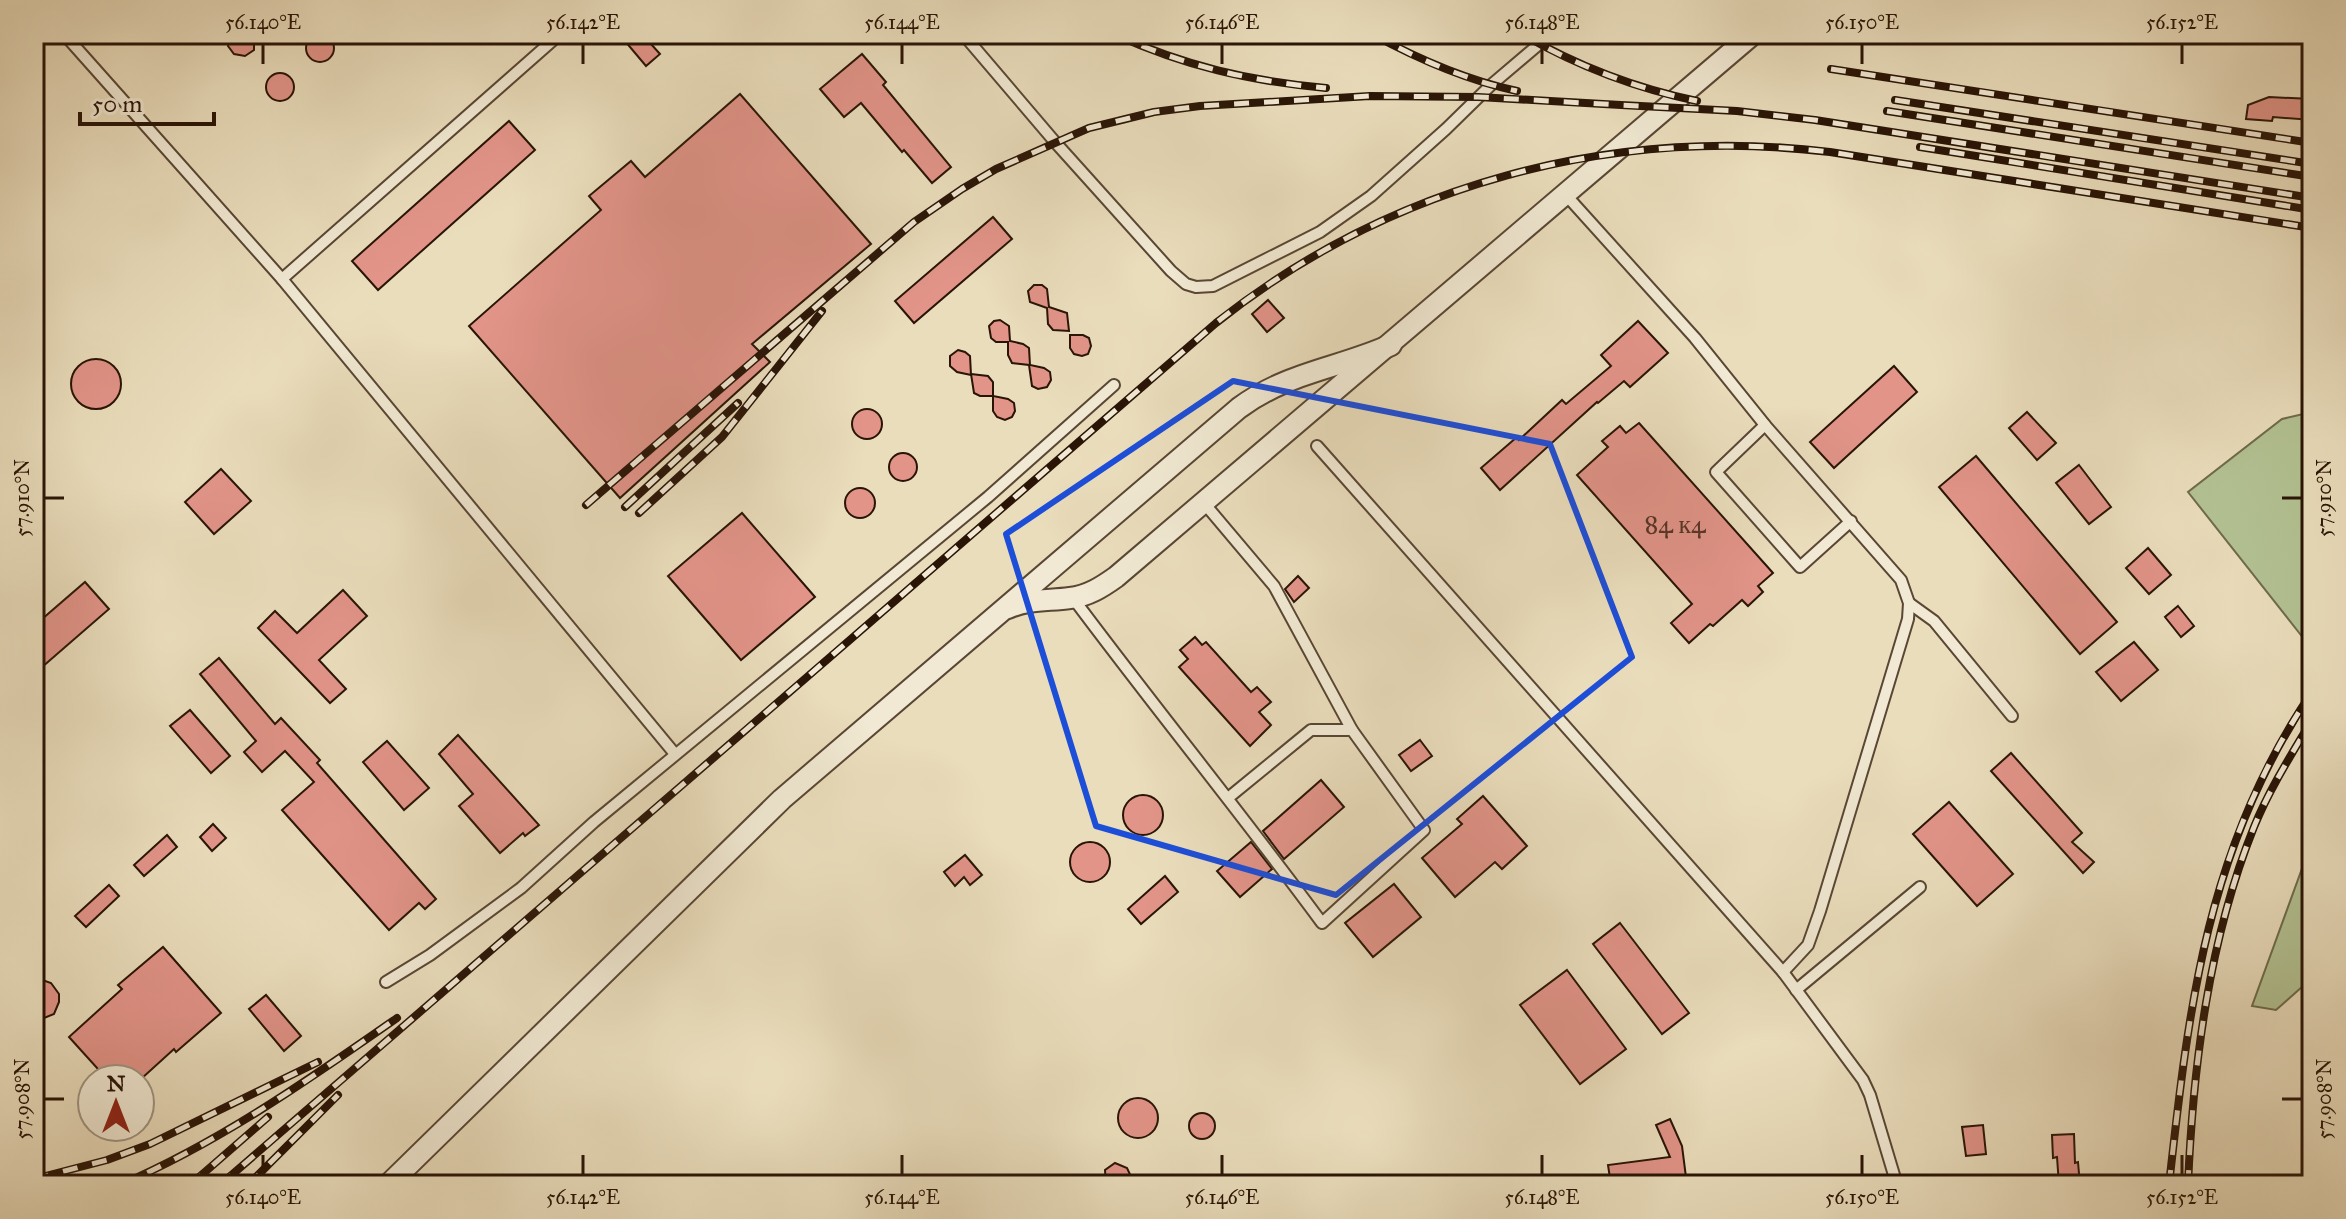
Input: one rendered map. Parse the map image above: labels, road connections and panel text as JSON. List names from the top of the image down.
{
  "house_numbers": ["84 к4"],
  "scale_bar": "50 m",
  "north": "top",
  "coordinates": [
    "56.140°E",
    "56.142°E",
    "56.144°E",
    "56.146°E",
    "56.148°E",
    "56.150°E",
    "56.152°E",
    "57.910°N",
    "57.908°N"
  ]
}
